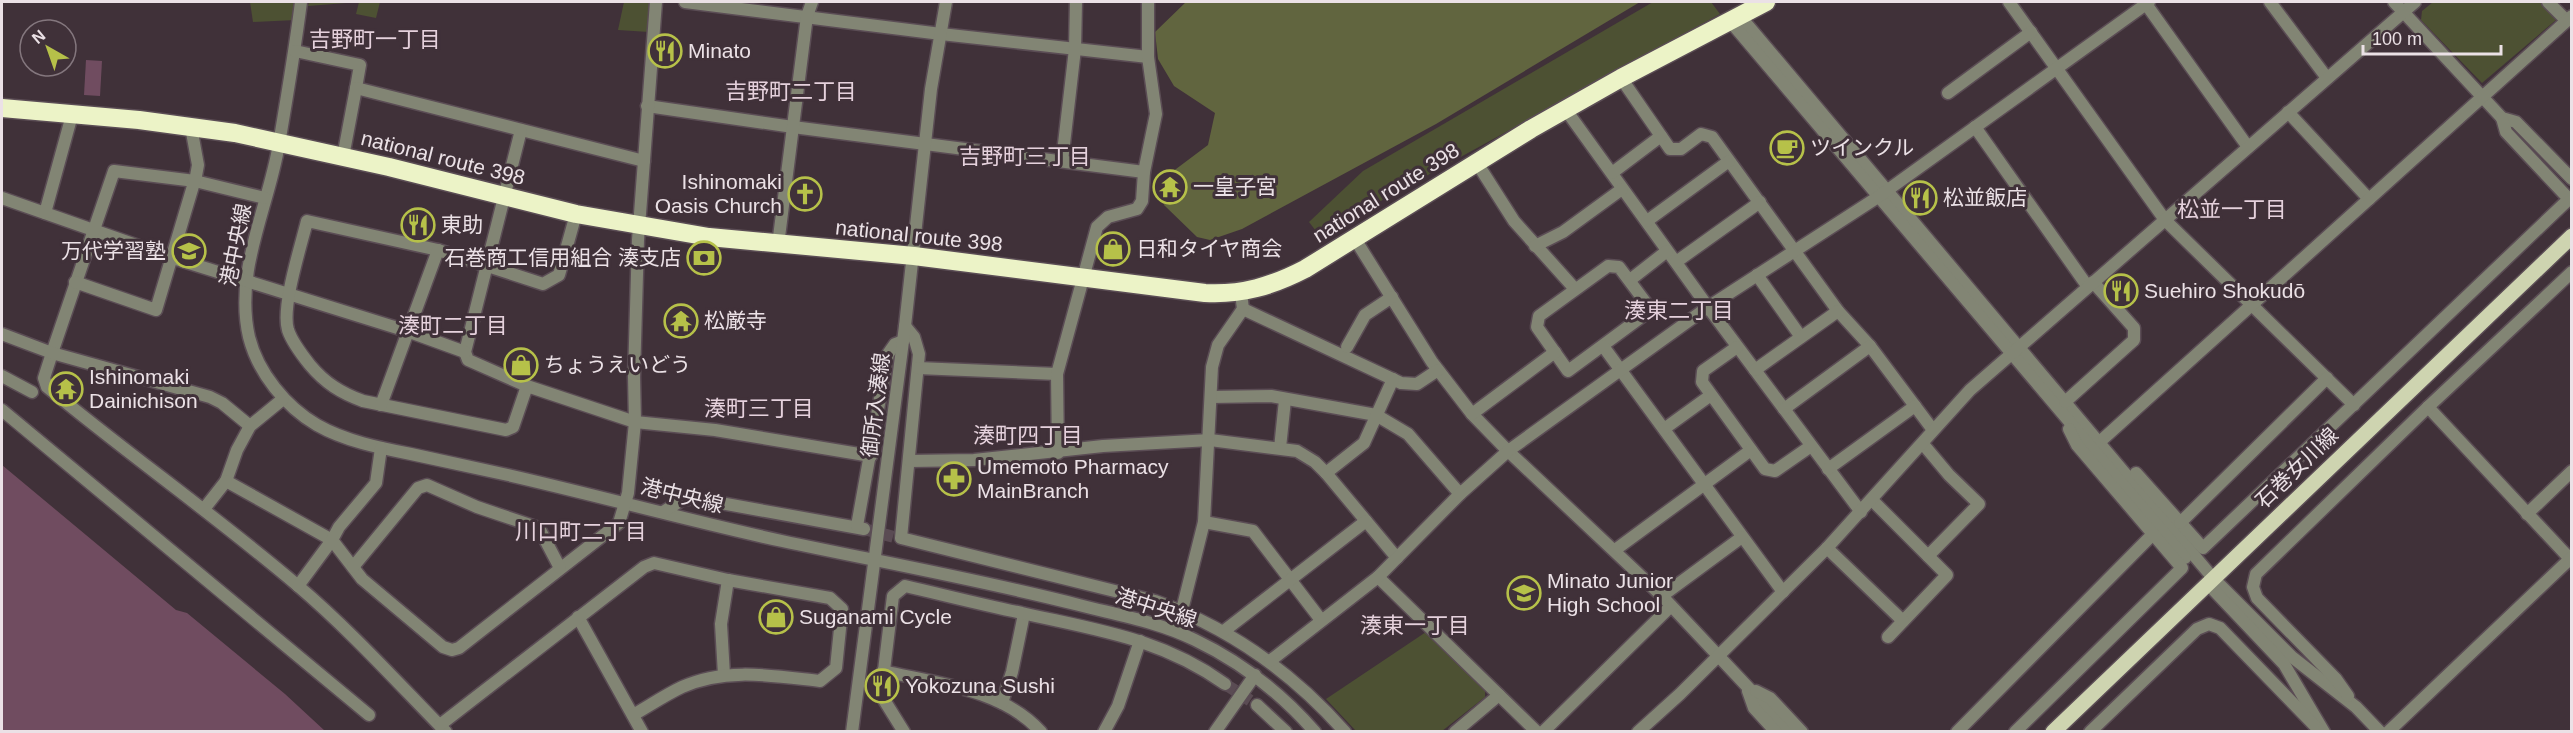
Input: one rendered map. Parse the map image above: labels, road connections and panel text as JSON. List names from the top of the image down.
{
  "streets": {
    "highway": ["national route 398"],
    "main road": ["石巻女川線"],
    "street": ["港中央線", "御所入湊線"]
  },
  "crossings": [
    ["national route 398", "港中央線"],
    ["national route 398", "御所入湊線"],
    ["港中央線", "御所入湊線"]
  ],
  "districts": [
    "吉野町一丁目",
    "吉野町二丁目",
    "吉野町三丁目",
    "松並一丁目",
    "湊東二丁目",
    "湊町二丁目",
    "湊町三丁目",
    "湊町四丁目",
    "川口町二丁目",
    "湊東一丁目"
  ],
  "places": {
    "restaurant": [
      "Minato",
      "松並飯店",
      "東助",
      "Suehiro Shokudō",
      "Yokozuna Sushi"
    ],
    "cafe": ["ツインクル"],
    "temple": ["一皇子宮", "松厳寺", "Ishinomaki Dainichison"],
    "church": ["Ishinomaki Oasis Church"],
    "shop": ["日和タイヤ商会", "ちょうえいどう", "Suganami Cycle"],
    "school or university": ["万代学習塾", "Minato Junior High School"],
    "bank": ["石巻商工信用組合 湊支店"],
    "pharmacy": ["Umemoto Pharmacy MainBranch"]
  },
  "scale_bar": "100 m",
  "north": "top left"
}
